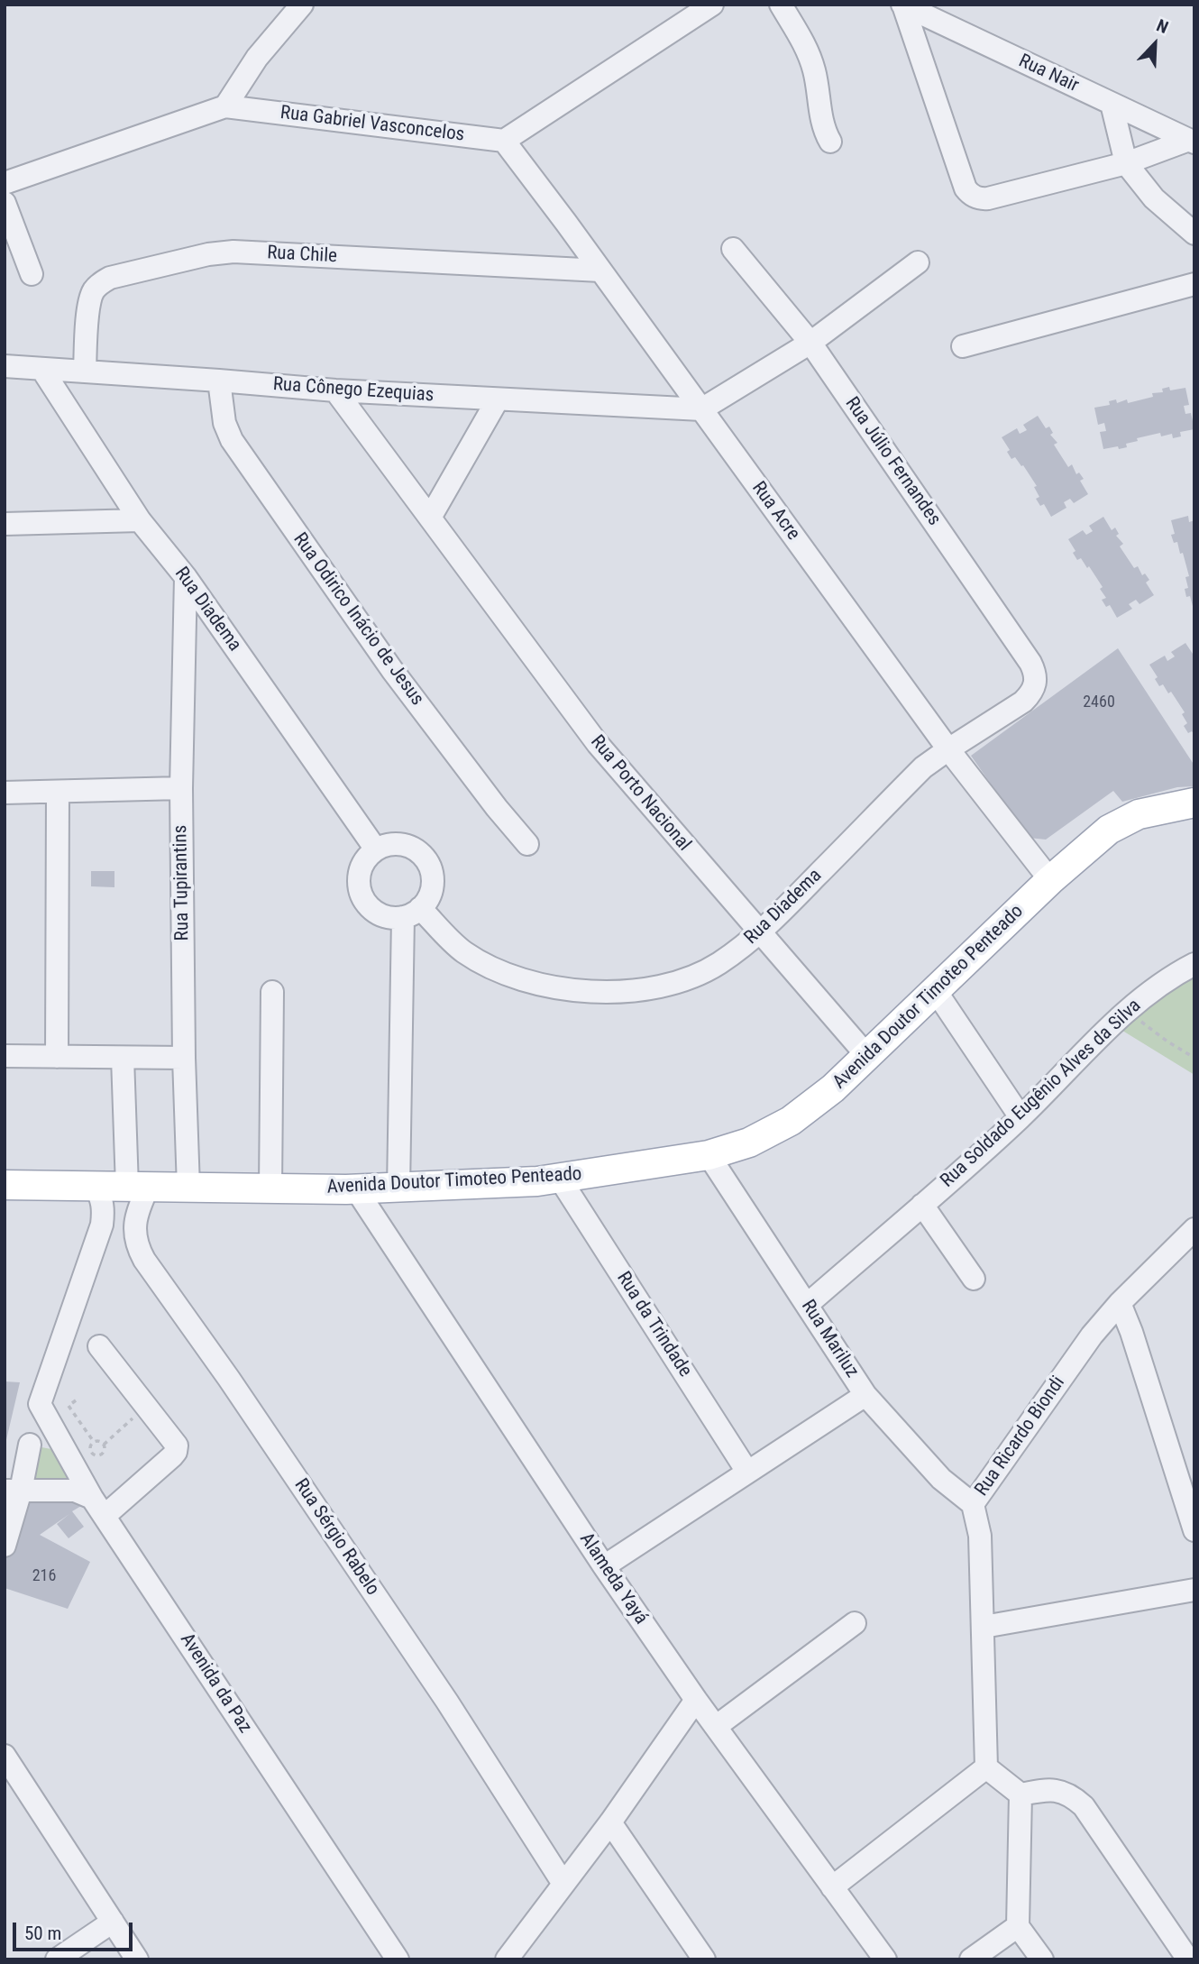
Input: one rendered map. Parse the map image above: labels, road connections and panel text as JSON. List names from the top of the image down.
{
  "streets": {
    "main road": ["Avenida Doutor Timoteo Penteado"],
    "street": [
      "Rua Nair",
      "Rua Gabriel Vasconcelos",
      "Rua Chile",
      "Rua Cônego Ezequias",
      "Rua Júlio Fernandes",
      "Rua Acre",
      "Rua Diadema",
      "Rua Odirico Inácio de Jesus",
      "Rua Porto Nacional",
      "Rua Tupirantins",
      "Rua Soldado Eugênio Alves da Silva",
      "Rua da Trindade",
      "Rua Mariluz",
      "Rua Ricardo Biondi",
      "Rua Sérgio Rabelo",
      "Alameda Yayá",
      "Avenida da Paz"
    ]
  },
  "crossings": [
    ["Rua Gabriel Vasconcelos", "Rua Acre"],
    ["Rua Chile", "Rua Cônego Ezequias"],
    ["Rua Chile", "Rua Acre"],
    ["Rua Cônego Ezequias", "Rua Acre"],
    ["Rua Cônego Ezequias", "Rua Diadema"],
    ["Rua Cônego Ezequias", "Rua Odirico Inácio de Jesus"],
    ["Rua Cônego Ezequias", "Rua Porto Nacional"],
    ["Rua Júlio Fernandes", "Rua Diadema"],
    ["Rua Acre", "Rua Diadema"],
    ["Rua Acre", "Avenida Doutor Timoteo Penteado"],
    ["Rua Diadema", "Rua Porto Nacional"],
    ["Rua Diadema", "Rua Tupirantins"],
    ["Rua Porto Nacional", "Avenida Doutor Timoteo Penteado"],
    ["Rua Tupirantins", "Avenida Doutor Timoteo Penteado"],
    ["Avenida Doutor Timoteo Penteado", "Rua da Trindade"],
    ["Avenida Doutor Timoteo Penteado", "Rua Mariluz"],
    ["Avenida Doutor Timoteo Penteado", "Alameda Yayá"],
    ["Rua Soldado Eugênio Alves da Silva", "Rua Mariluz"],
    ["Rua Mariluz", "Rua Ricardo Biondi"]
  ],
  "house_numbers": ["2460", "216"],
  "scale_bar": "50 m",
  "north": "top right"
}
